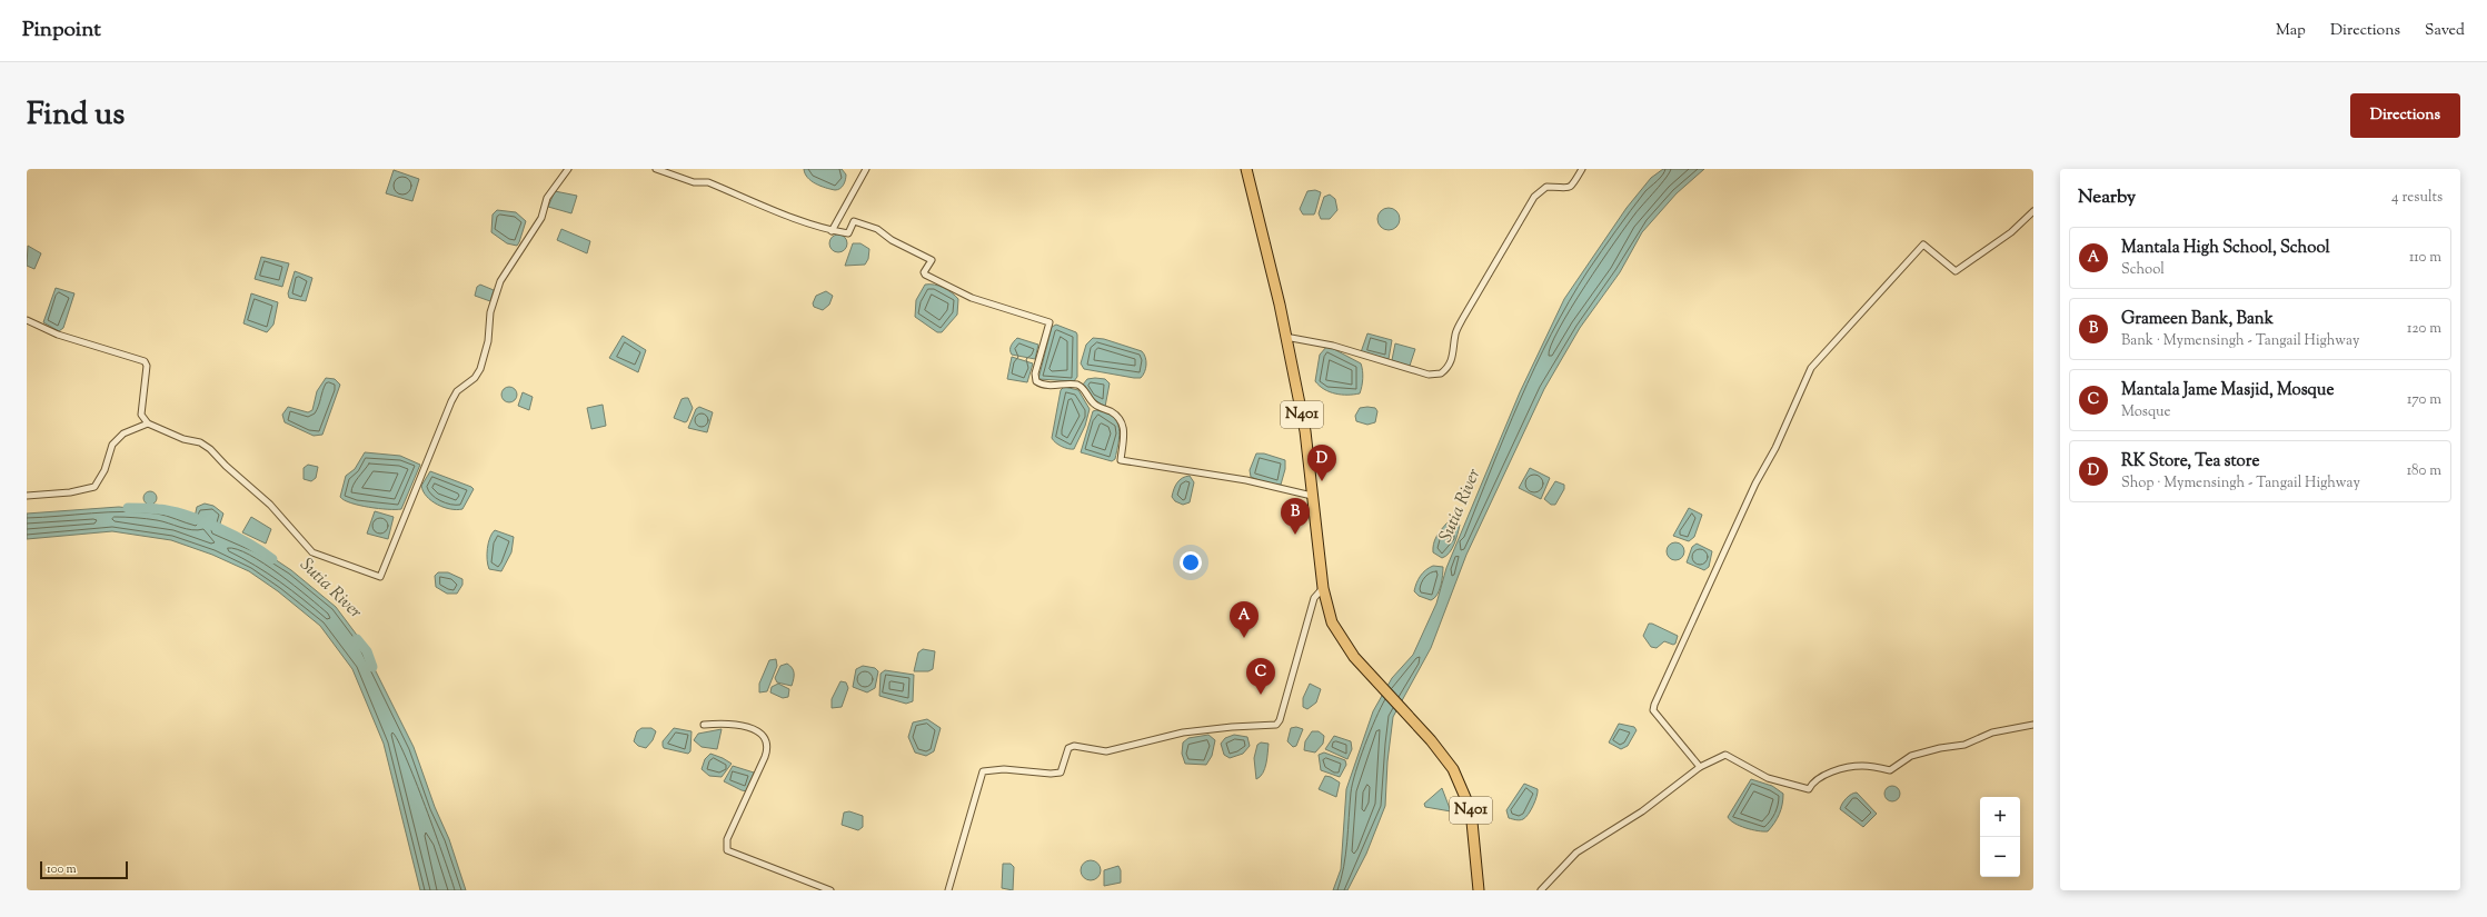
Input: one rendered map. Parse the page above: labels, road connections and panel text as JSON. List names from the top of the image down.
{
  "streets": {
    "highway": ["N401"]
  },
  "water": ["Sutia River"],
  "scale_bar": "100 m",
  "page": {
    "header": "Pinpoint",
    "nav": ["Map", "Directions", "Saved"],
    "title": "Find us",
    "buttons": "Directions",
    "heading": ["Nearby", "4 results"],
    "list": [
      {
        "mark": "A",
        "name": "Mantala High School, School",
        "note": "School",
        "value": "110 m"
      },
      {
        "mark": "B",
        "name": "Grameen Bank, Bank",
        "note": "Bank · Mymensingh - Tangail Highway",
        "value": "120 m"
      },
      {
        "mark": "C",
        "name": "Mantala Jame Masjid, Mosque",
        "note": "Mosque",
        "value": "170 m"
      },
      {
        "mark": "D",
        "name": "RK Store, Tea store",
        "note": "Shop · Mymensingh - Tangail Highway",
        "value": "180 m"
      }
    ],
    "pins": [
      "D",
      "B",
      "A",
      "C"
    ],
    "map_buttons": ["+", "−"],
    "scale": "100 m"
  }
}
